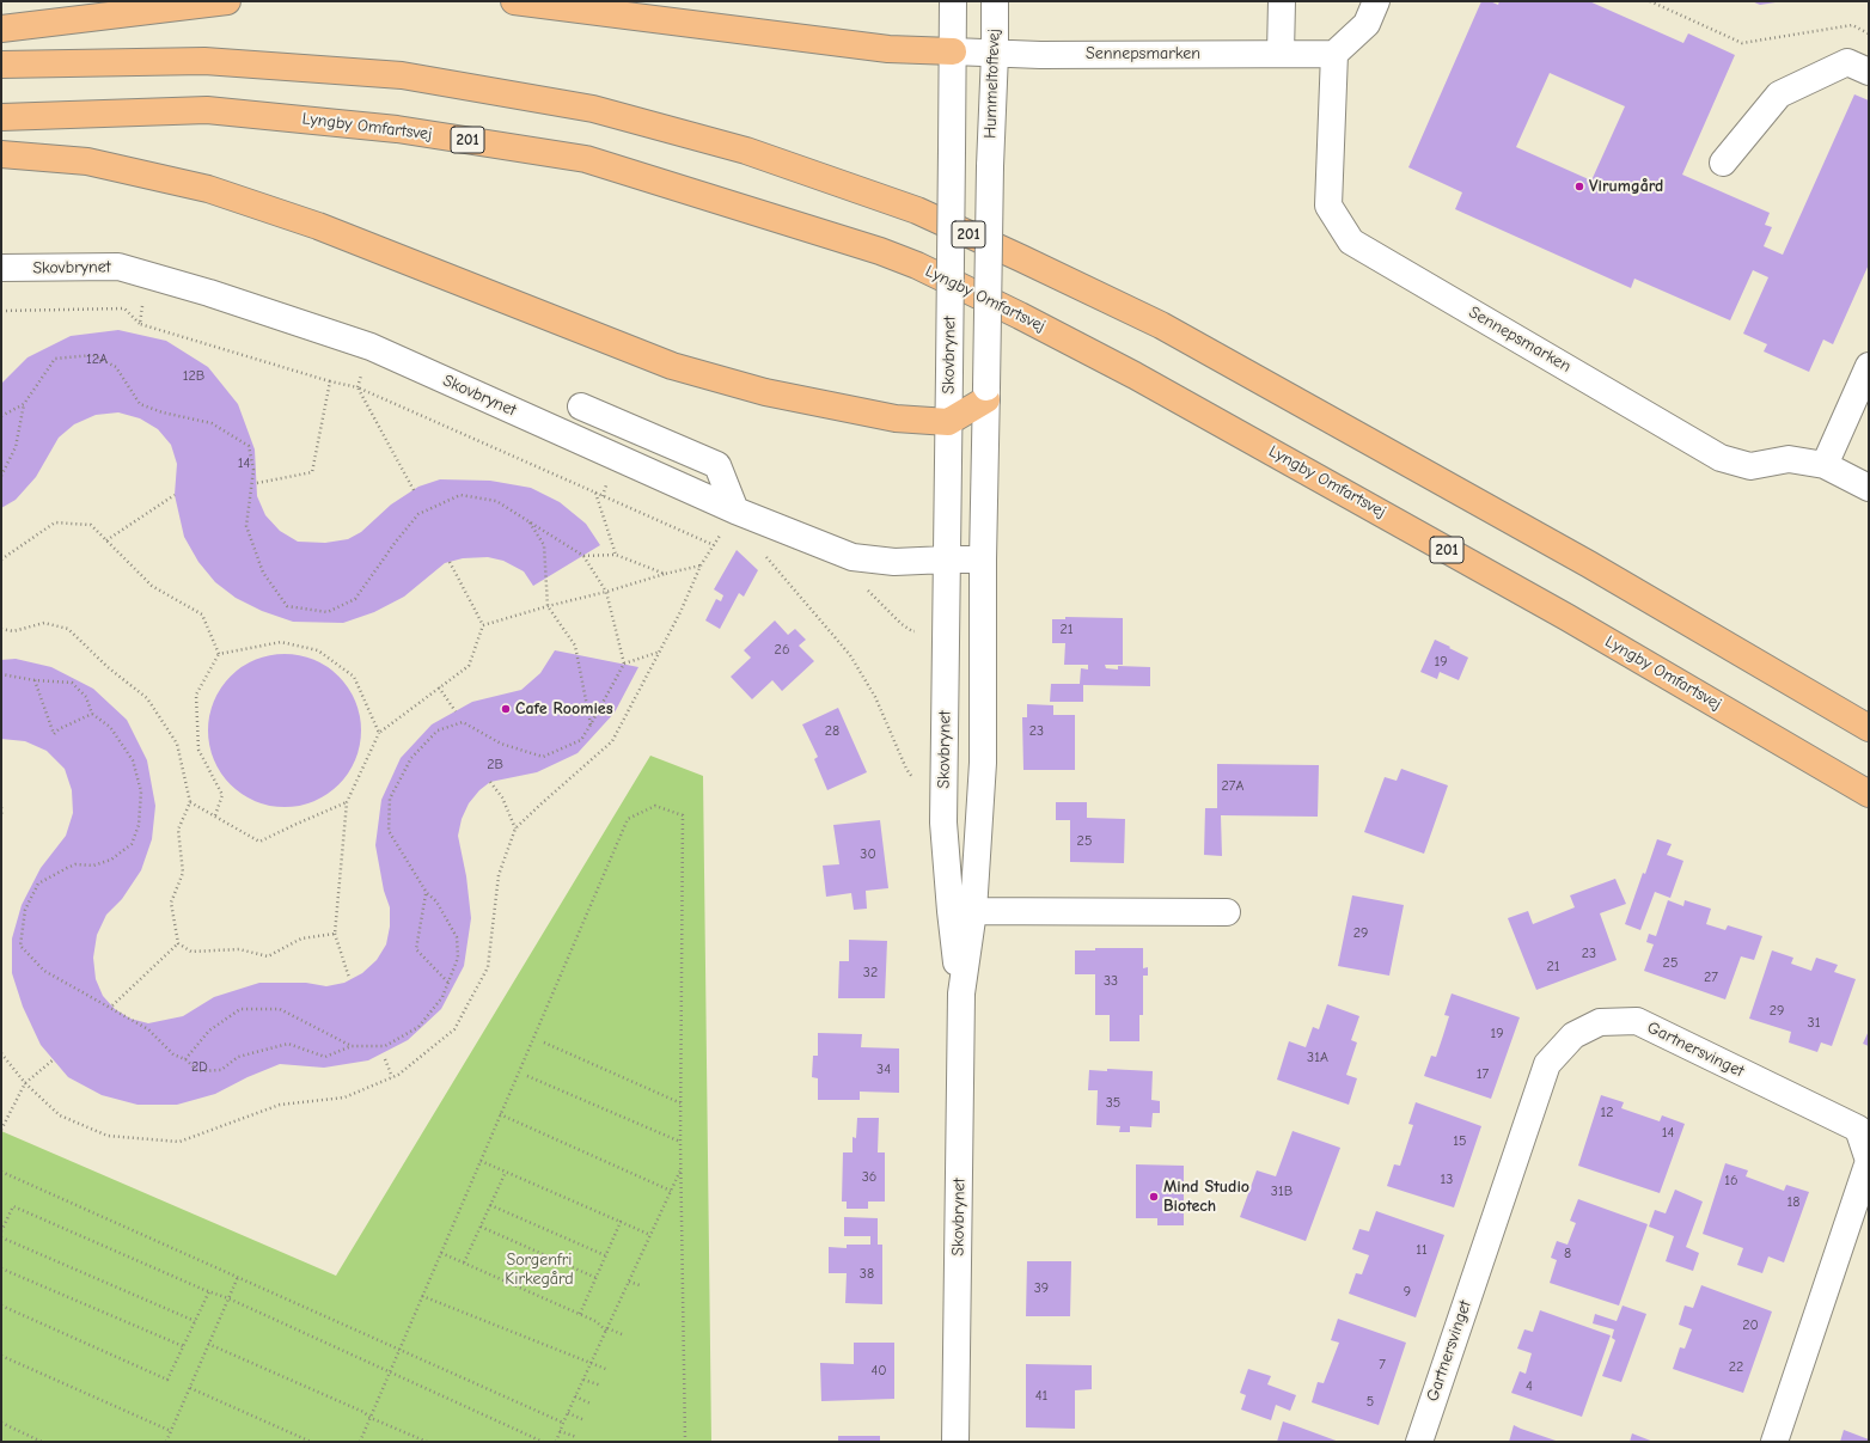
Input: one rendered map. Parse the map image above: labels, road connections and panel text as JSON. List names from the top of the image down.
{
  "streets": {
    "highway": ["Lyngby Omfartsvej", "201"],
    "street": [
      "Sennepsmarken",
      "Hummeltoftevej",
      "Skovbrynet",
      "Gartnersvinget"
    ]
  },
  "crossings": [
    ["Sennepsmarken", "Hummeltoftevej"],
    ["Sennepsmarken", "Skovbrynet"],
    ["Hummeltoftevej", "Skovbrynet"]
  ],
  "parks": ["Sorgenfri Kirkegård"],
  "places": ["Virumgård", "Cafe Roomies", "Mind Studio Biotech"],
  "house_numbers": [
    "12A",
    "12B",
    "14",
    "21",
    "26",
    "19",
    "28",
    "23",
    "2B",
    "27A",
    "25",
    "30",
    "29",
    "23",
    "25",
    "21",
    "32",
    "27",
    "33",
    "29",
    "31",
    "19",
    "31A",
    "2D",
    "34",
    "17",
    "35",
    "12",
    "14",
    "15",
    "36",
    "13",
    "16",
    "31B",
    "18",
    "11",
    "8",
    "38",
    "39",
    "9",
    "20",
    "7",
    "22",
    "40",
    "4",
    "41",
    "5"
  ]
}
